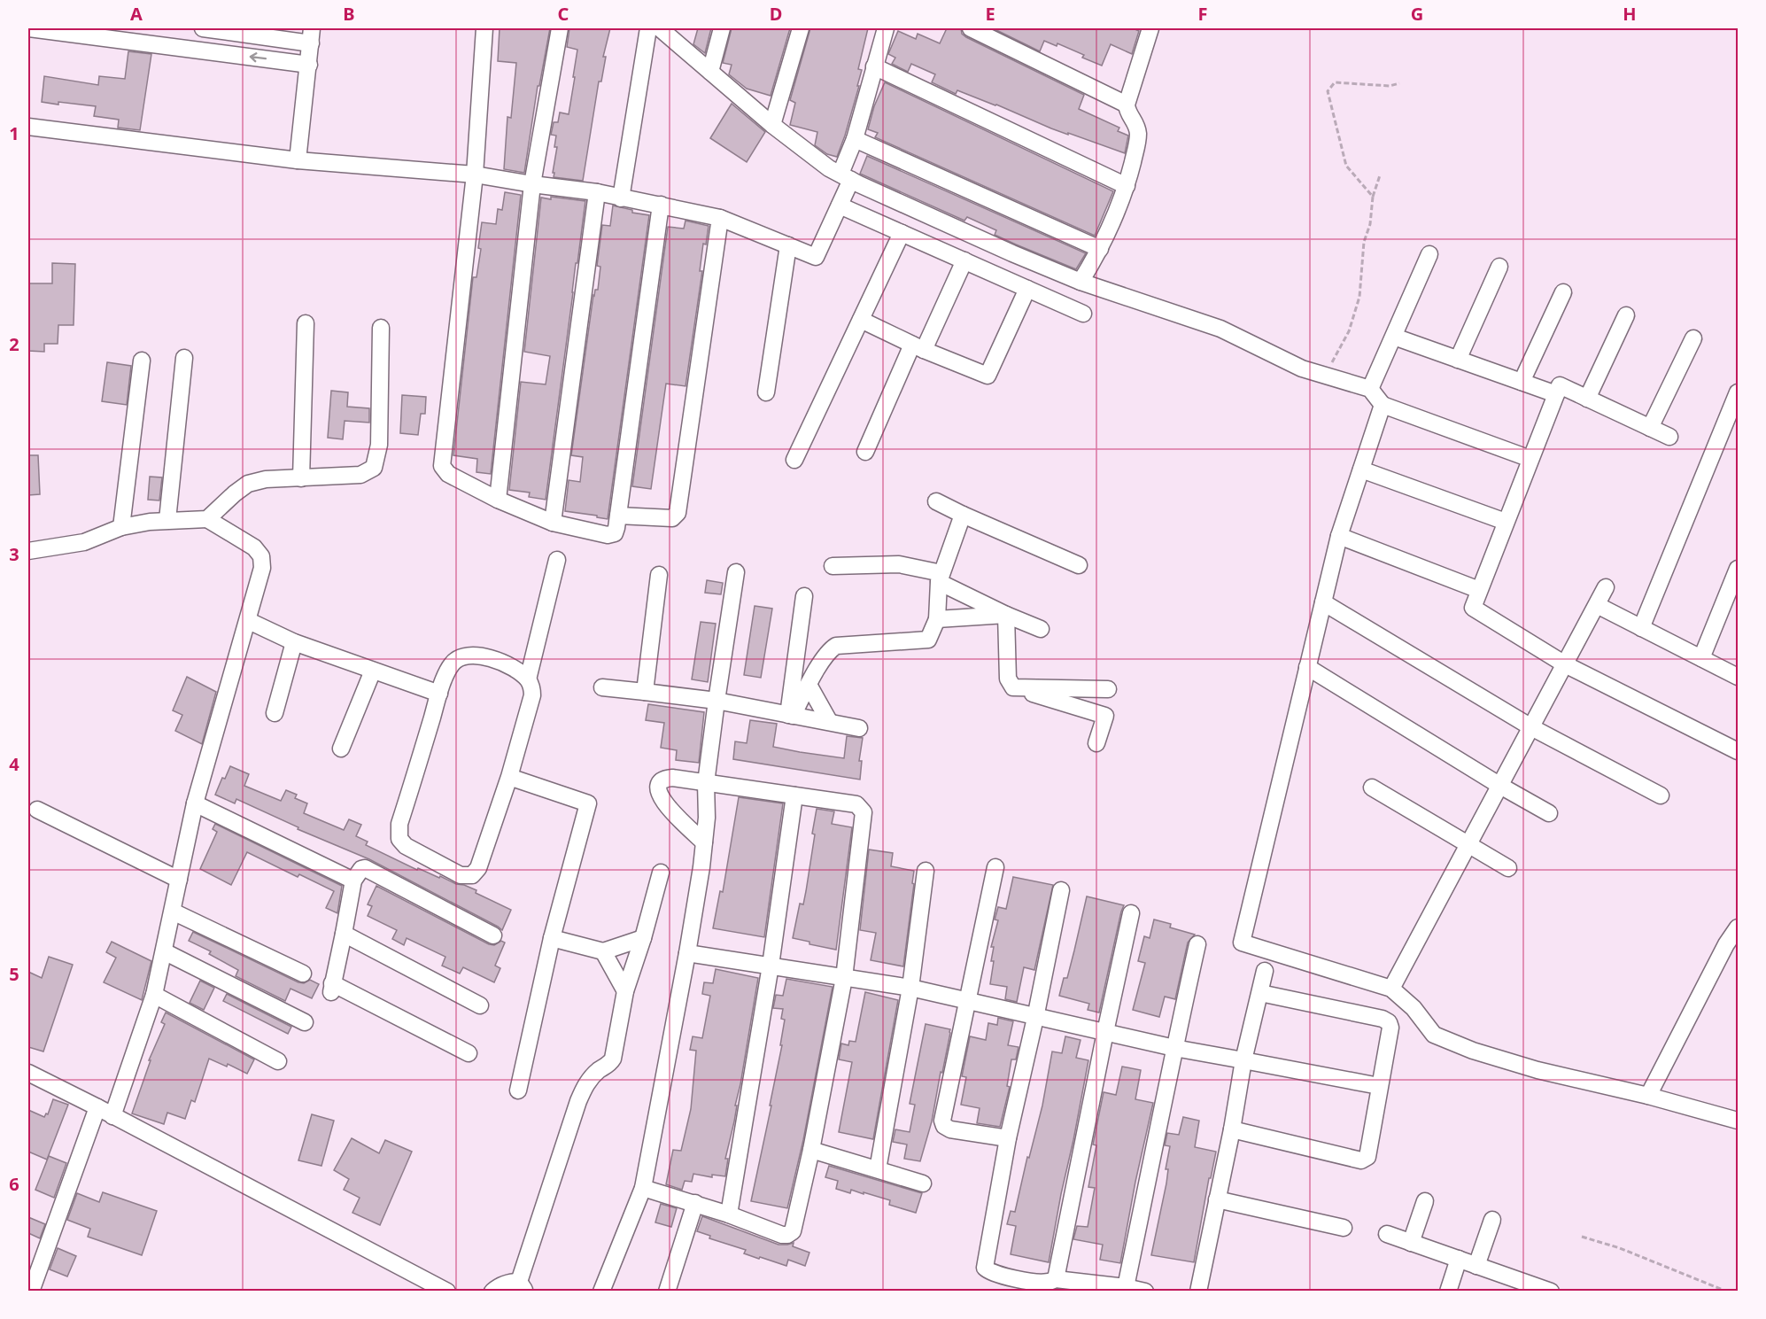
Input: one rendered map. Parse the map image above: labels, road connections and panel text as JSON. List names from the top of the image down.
{
  "grid": {
    "columns": [
      "A",
      "B",
      "C",
      "D",
      "E",
      "F",
      "G",
      "H"
    ],
    "rows": [
      "1",
      "2",
      "3",
      "4",
      "5",
      "6"
    ]
  }
}
